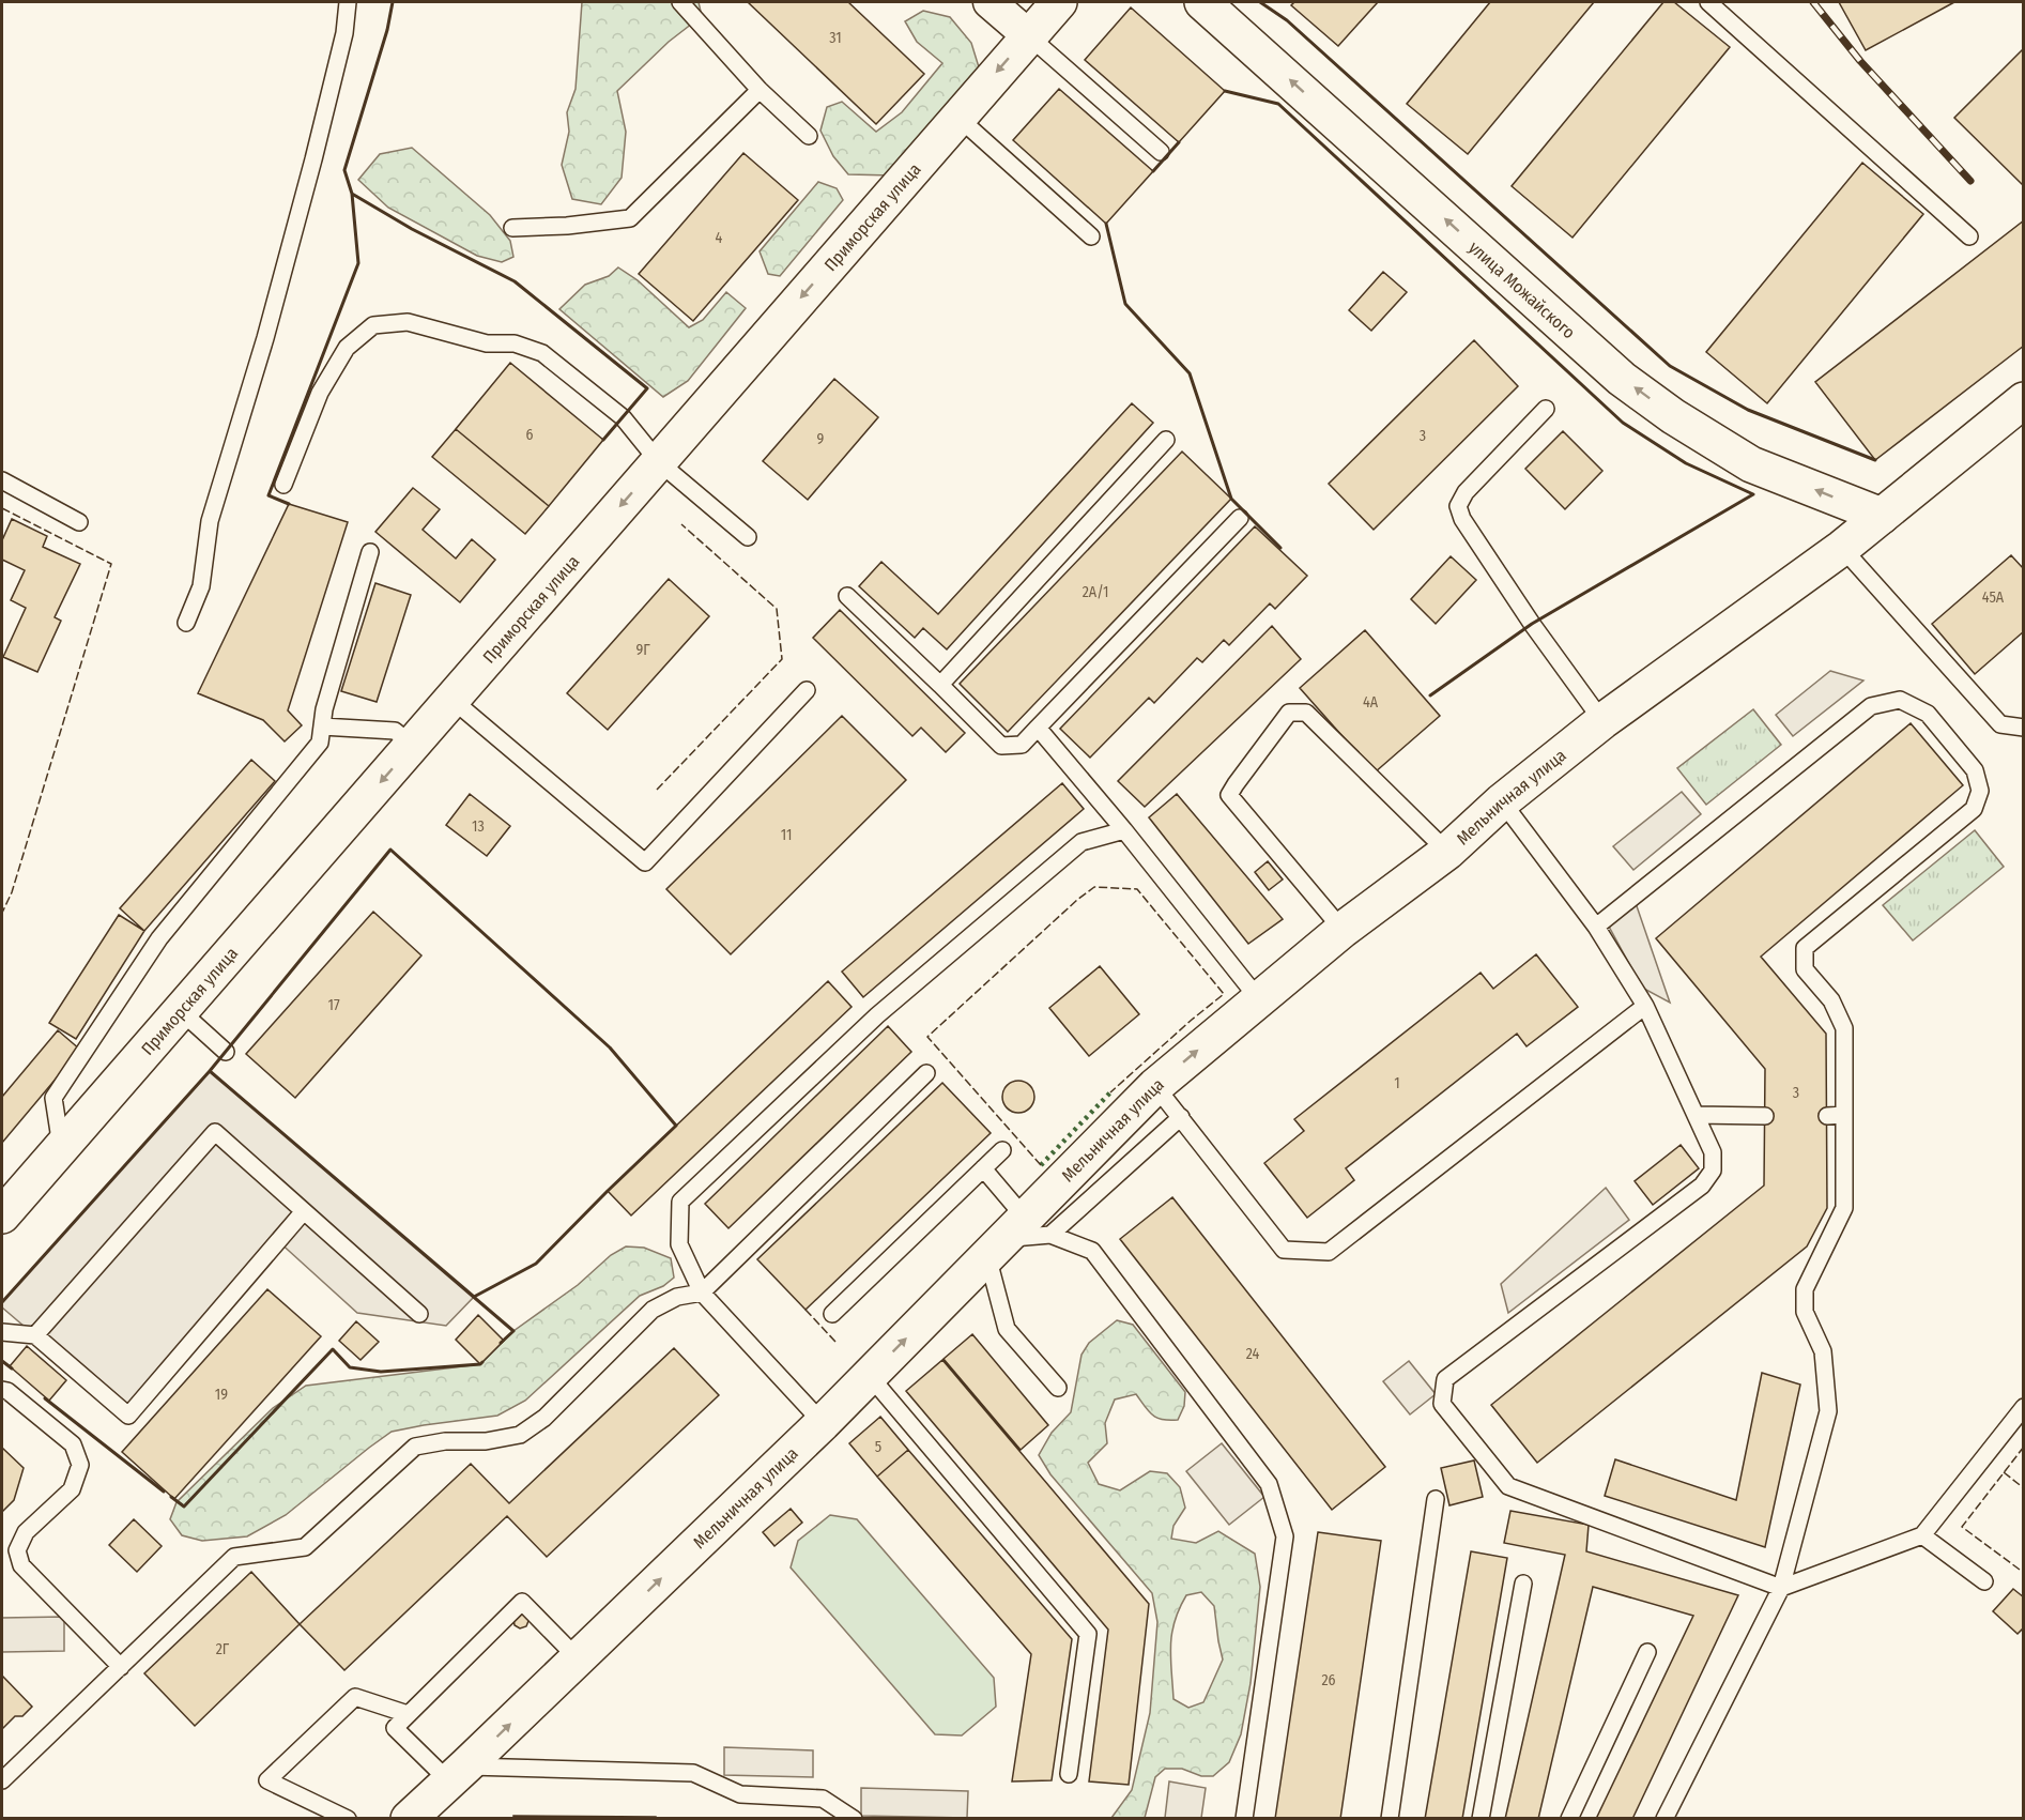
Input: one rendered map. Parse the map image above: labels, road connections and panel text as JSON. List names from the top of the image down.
{
  "streets": {
    "main road": ["Приморская улица", "улица Можайского", "Мельничная улица"]
  },
  "crossings": [
    ["улица Можайского", "Мельничная улица"]
  ],
  "one_way": ["Приморская улица", "улица Можайского", "Мельничная улица"],
  "house_numbers": [
    "31",
    "4",
    "6",
    "3",
    "9",
    "2А/1",
    "45А",
    "9Г",
    "4А",
    "13",
    "11",
    "17",
    "1",
    "3",
    "24",
    "19",
    "5",
    "2Г",
    "26"
  ]
}
